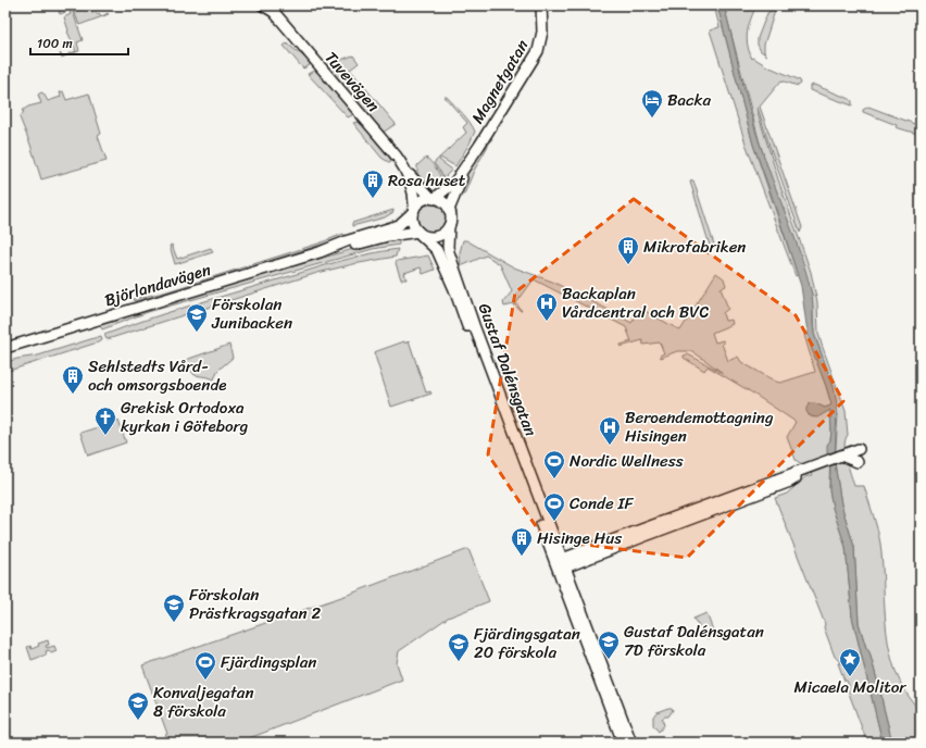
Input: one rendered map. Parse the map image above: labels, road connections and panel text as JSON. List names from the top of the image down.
{
  "streets": {
    "street": [
      "Tuvevägen",
      "Magnetgatan",
      "Björlandavägen",
      "Gustaf Dalénsgatan"
    ]
  },
  "crossings": [
    ["Tuvevägen", "Magnetgatan"],
    ["Tuvevägen", "Björlandavägen"],
    ["Tuvevägen", "Gustaf Dalénsgatan"],
    ["Magnetgatan", "Björlandavägen"],
    ["Magnetgatan", "Gustaf Dalénsgatan"],
    ["Björlandavägen", "Gustaf Dalénsgatan"]
  ],
  "places": {
    "hotel": ["Backa"],
    "building": [
      "Rosa huset",
      "Mikrofabriken",
      "Sehlstedts Vård- och omsorgsboende",
      "Hisinge Hus"
    ],
    "hospital": ["Backaplan Vårdcentral och BVC", "Beroendemottagning Hisingen"],
    "school or university": [
      "Förskolan Junibacken",
      "Förskolan Prästkragsgatan 2",
      "Gustaf Dalénsgatan 7D förskola",
      "Fjärdingsgatan 20 förskola",
      "Konvaljegatan 8 förskola"
    ],
    "church": ["Grekisk Ortodoxa kyrkan i Göteborg"],
    "sports": ["Nordic Wellness", "Conde IF", "Fjärdingsplan"],
    "place": ["Micaela Molitor"]
  },
  "scale_bar": "100 m"
}
